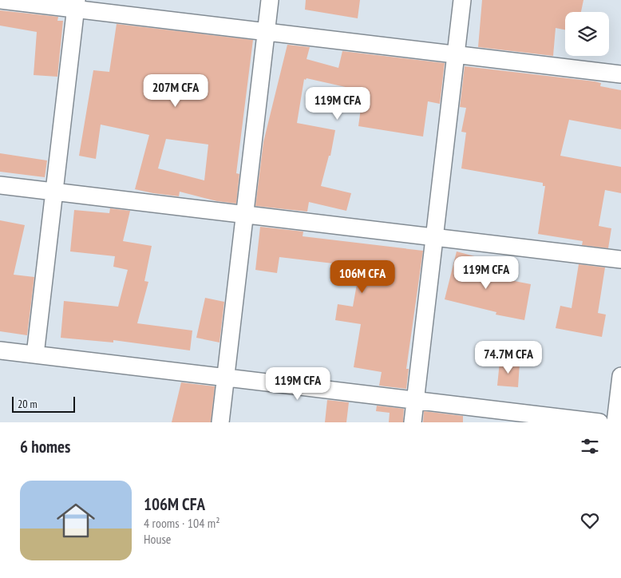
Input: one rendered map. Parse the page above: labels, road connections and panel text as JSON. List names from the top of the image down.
{
  "scale_bar": "20 m",
  "page": {
    "price": [
      "207M CFA",
      "119M CFA",
      "119M CFA",
      "106M CFA",
      "74.7M CFA",
      "119M CFA"
    ],
    "scale": "20 m",
    "heading": "6 homes",
    "list": [
      {
        "name": "106M CFA",
        "note": "4 rooms · 104 m² · House"
      }
    ]
  }
}
